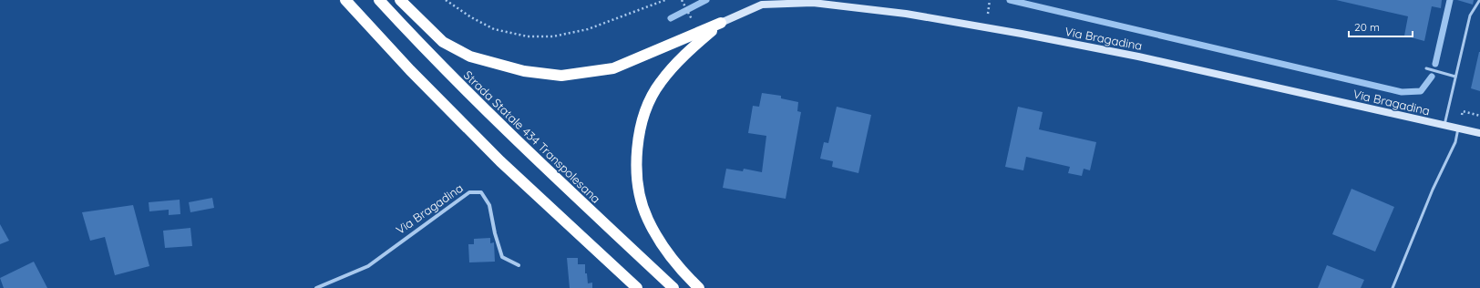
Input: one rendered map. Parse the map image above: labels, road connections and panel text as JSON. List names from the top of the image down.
{
  "streets": {
    "highway": ["Strada Statale 434 Transpolesana"],
    "main road": ["Via Bragadina"]
  },
  "scale_bar": "20 m"
}
